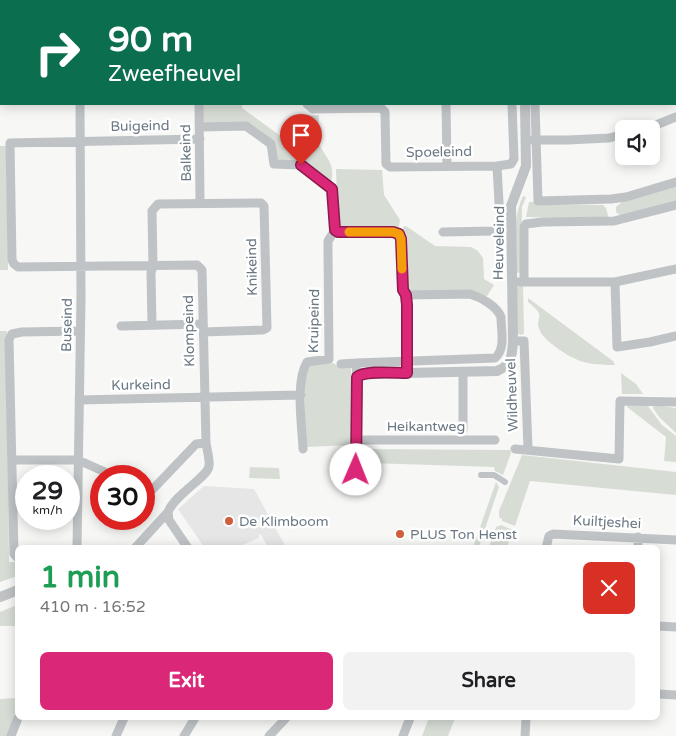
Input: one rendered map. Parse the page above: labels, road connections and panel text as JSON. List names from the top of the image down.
{
  "streets": {
    "street": [
      "Buigeind",
      "Spoeleind",
      "Balkeind",
      "Heuveleind",
      "Knikeind",
      "Kruipeind",
      "Buseind",
      "Klompeind",
      "Kurkeind",
      "Wildheuvel",
      "Heikantweg",
      "Kuiltjeshei"
    ]
  },
  "crossings": [
    ["Buigeind", "Balkeind"],
    ["Buigeind", "Buseind"],
    ["Buigeind", "Klompeind"],
    ["Balkeind", "Knikeind"],
    ["Heuveleind", "Wildheuvel"],
    ["Knikeind", "Klompeind"],
    ["Kruipeind", "Kurkeind"],
    ["Buseind", "Klompeind"],
    ["Buseind", "Kurkeind"],
    ["Klompeind", "Kurkeind"]
  ],
  "places": ["De Klimboom", "PLUS Ton Henst"],
  "page": {
    "turn": ["90 m", "Zweefheuvel"],
    "speed": "29 km/h",
    "limit": "30",
    "heading": ["1 min", "410 m · 16:52"],
    "buttons": ["Exit", "Share"]
  }
}
